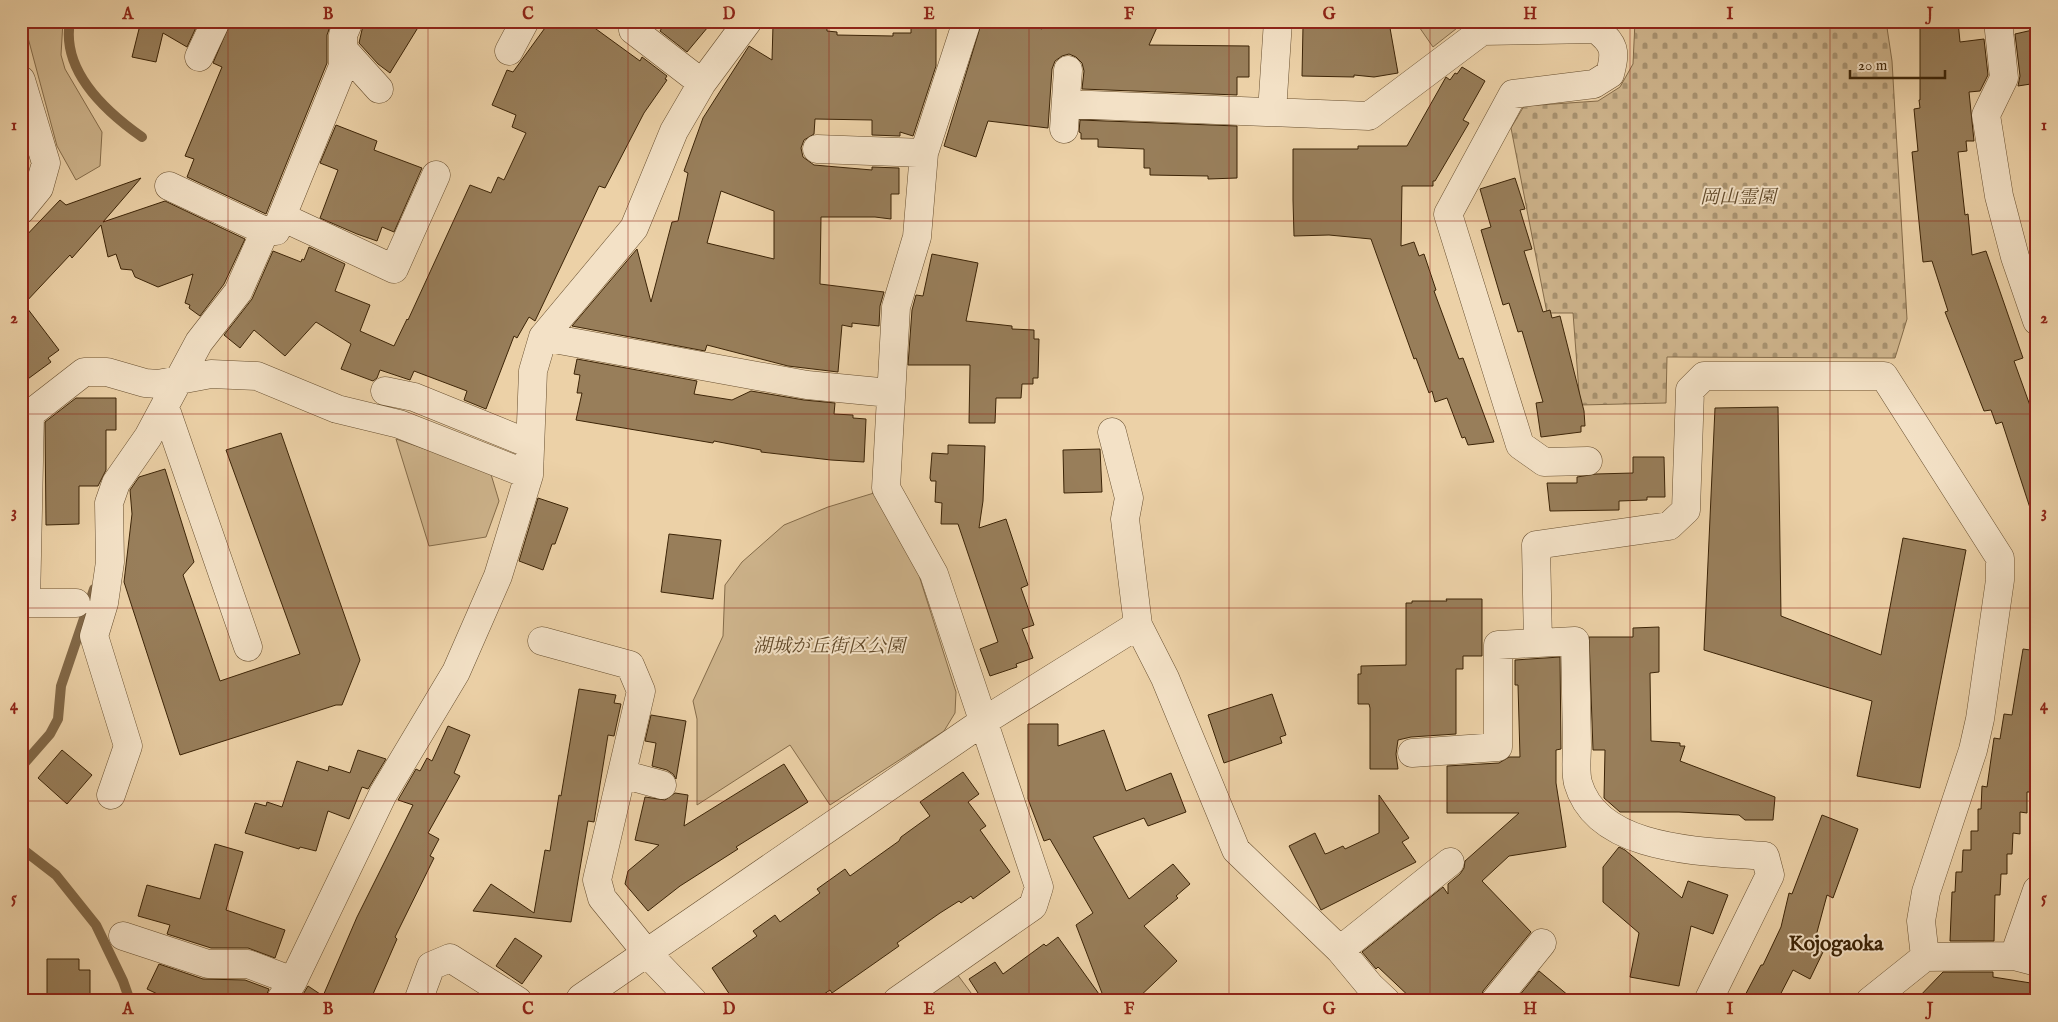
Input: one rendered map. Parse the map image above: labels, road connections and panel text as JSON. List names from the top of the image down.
{
  "districts": ["Kojogaoka"],
  "parks": ["岡山霊園", "湖城が丘街区公園"],
  "scale_bar": "20 m",
  "grid": {
    "columns": [
      "A",
      "B",
      "C",
      "D",
      "E",
      "F",
      "G",
      "H",
      "I",
      "J"
    ],
    "rows": [
      "1",
      "2",
      "3",
      "4",
      "5"
    ]
  }
}
